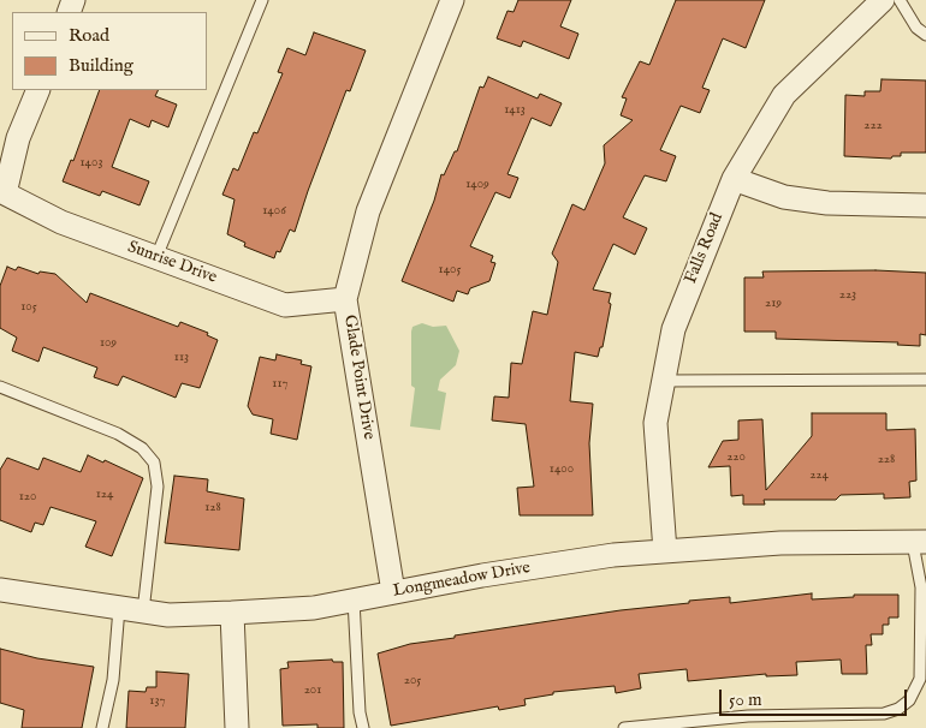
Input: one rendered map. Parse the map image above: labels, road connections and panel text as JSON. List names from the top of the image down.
{
  "streets": {
    "street": [
      "Falls Road",
      "Sunrise Drive",
      "Glade Point Drive",
      "Longmeadow Drive"
    ]
  },
  "crossings": [
    ["Falls Road", "Longmeadow Drive"],
    ["Sunrise Drive", "Glade Point Drive"],
    ["Glade Point Drive", "Longmeadow Drive"]
  ],
  "house_numbers": [
    "1413",
    "222",
    "1403",
    "1409",
    "1406",
    "1405",
    "223",
    "219",
    "105",
    "109",
    "113",
    "117",
    "220",
    "228",
    "1400",
    "224",
    "124",
    "120",
    "128",
    "205",
    "201",
    "137"
  ],
  "legend": ["Road", "Building"],
  "scale_bar": "50 m"
}
